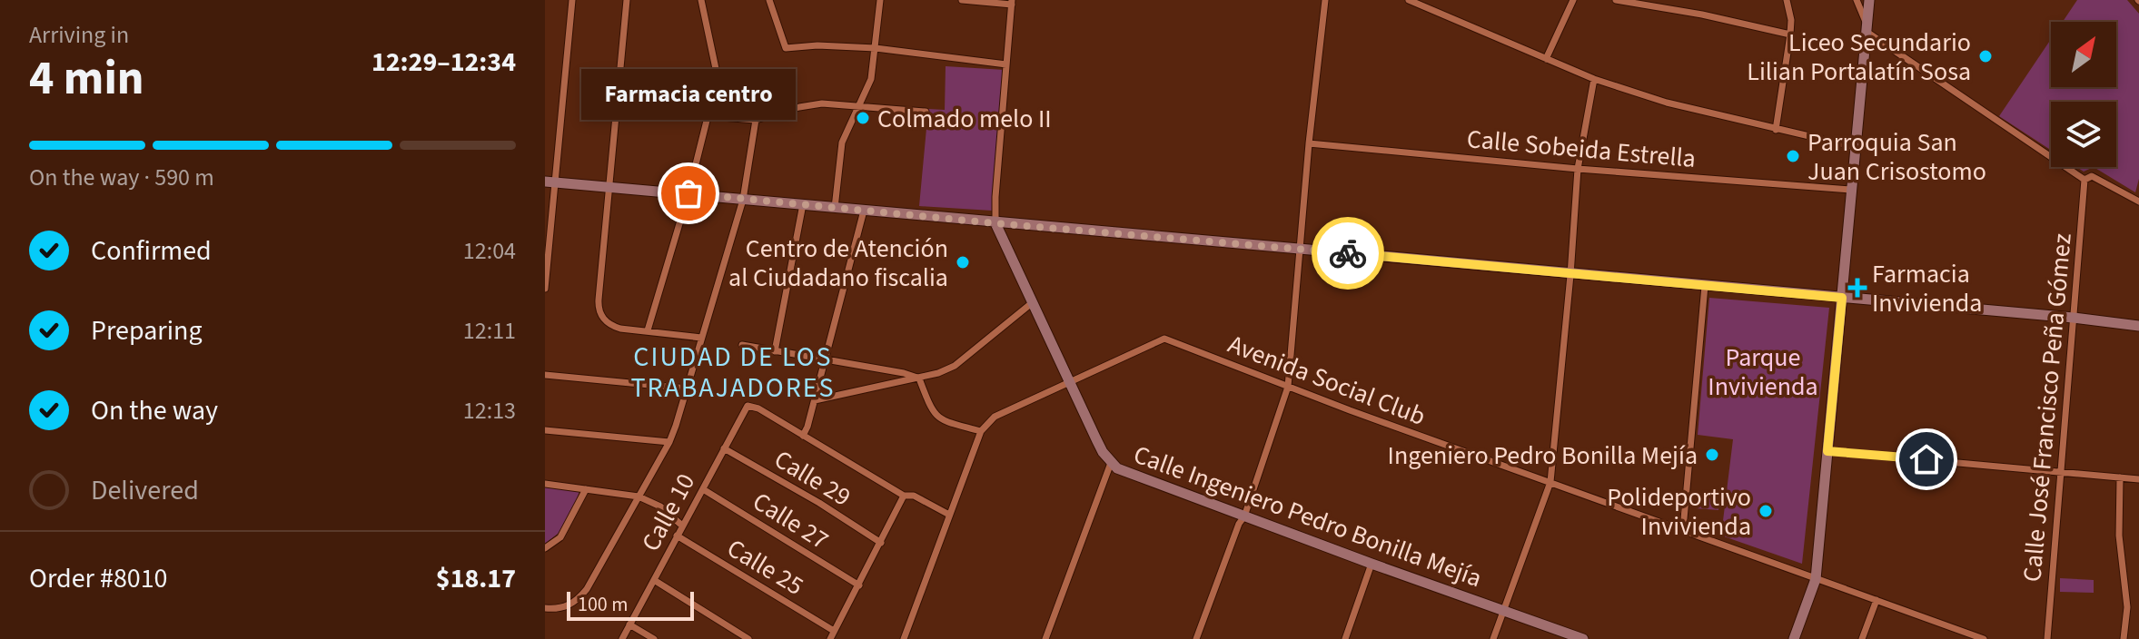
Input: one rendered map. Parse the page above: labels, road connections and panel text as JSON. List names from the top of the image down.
{
  "streets": {
    "main road": ["Calle Ingeniero Pedro Bonilla Mejía"],
    "street": [
      "Calle Sobeida Estrella",
      "Avenida Social Club",
      "Calle José Francisco Peña Gómez",
      "Calle 29",
      "Calle 10",
      "Calle 27",
      "Calle 25"
    ]
  },
  "crossings": [
    ["Avenida Social Club", "Calle Ingeniero Pedro Bonilla Mejía"],
    ["Calle 29", "Calle 10"],
    ["Calle 10", "Calle 27"],
    ["Calle 10", "Calle 25"]
  ],
  "districts": ["CIUDAD DE LOS TRABAJADORES"],
  "parks": ["Parque Invivienda"],
  "places": {
    "other": [
      "Liceo Secundario Lilian Portalatín Sosa",
      "Colmado melo II",
      "Parroquia San Juan Crisostomo",
      "Farmacia centro",
      "Centro de Atención al Ciudadano fiscalia",
      "Ingeniero Pedro Bonilla Mejía",
      "Polideportivo Invivienda"
    ],
    "health": ["Farmacia Invivienda"]
  },
  "scale_bar": "100 m",
  "north": "top right",
  "page": {
    "heading": ["4 min", "Arriving in", "12:29–12:34"],
    "panel": ["Order #8010", "$18.17"],
    "bubble": "Farmacia centro",
    "bar": "On the way · 590 m",
    "list": [
      ["Confirmed", "12:04"],
      ["Preparing", "12:11"],
      ["On the way", "12:13"],
      "Delivered"
    ],
    "scale": "100 m"
  }
}
